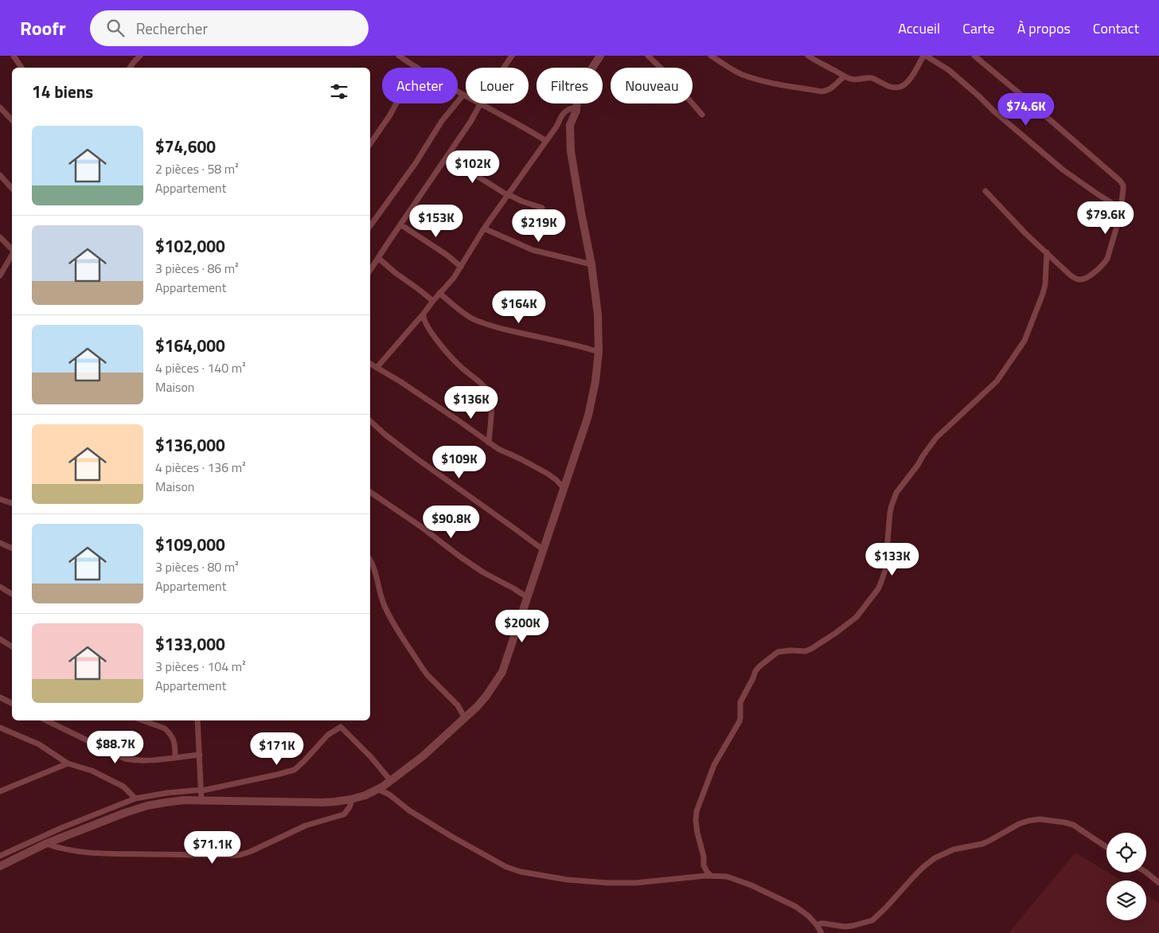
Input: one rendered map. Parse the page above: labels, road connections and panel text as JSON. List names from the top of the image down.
{
  "page": {
    "header": "Roofr",
    "search": "Rechercher",
    "nav": [
      "Accueil",
      "Carte",
      "À propos",
      "Contact"
    ],
    "chip": [
      "Acheter",
      "Louer",
      "Filtres",
      "Nouveau"
    ],
    "heading": "14 biens",
    "price": [
      "$74.6K",
      "$102K",
      "$79.6K",
      "$153K",
      "$219K",
      "$164K",
      "$136K",
      "$109K",
      "$90.8K",
      "$133K",
      "$200K",
      "$88.7K",
      "$171K",
      "$71.1K"
    ],
    "list": [
      {
        "name": "$74,600",
        "note": "2 pièces · 58 m² · Appartement"
      },
      {
        "name": "$102,000",
        "note": "3 pièces · 86 m² · Appartement"
      },
      {
        "name": "$164,000",
        "note": "4 pièces · 140 m² · Maison"
      },
      {
        "name": "$136,000",
        "note": "4 pièces · 136 m² · Maison"
      },
      {
        "name": "$109,000",
        "note": "3 pièces · 80 m² · Appartement"
      },
      {
        "name": "$133,000",
        "note": "3 pièces · 104 m² · Appartement"
      }
    ]
  }
}
